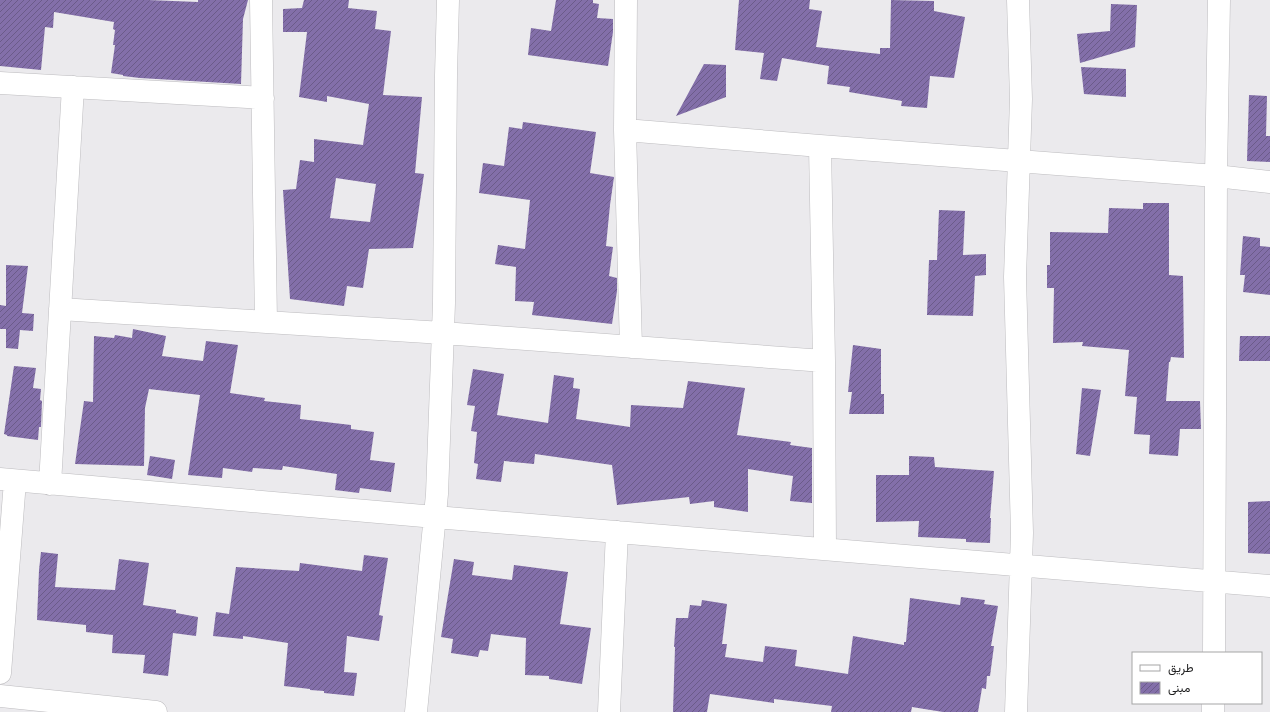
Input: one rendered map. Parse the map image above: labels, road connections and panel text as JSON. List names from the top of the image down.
{
  "legend": ["طريق", "مبنى"]
}
